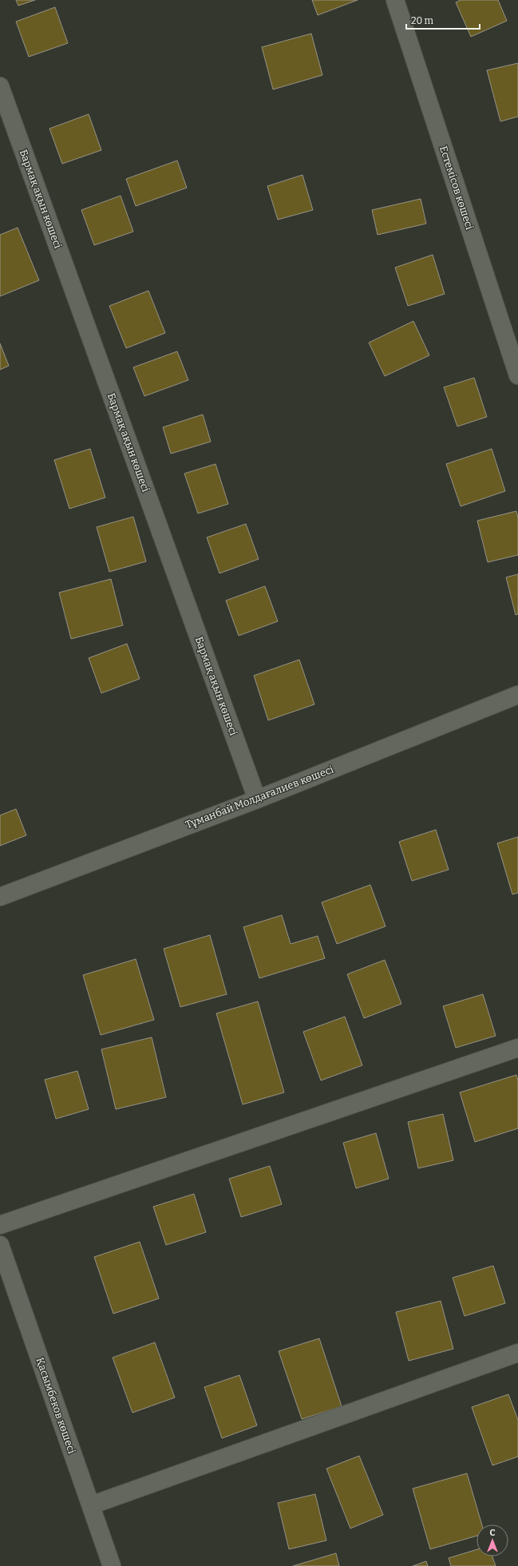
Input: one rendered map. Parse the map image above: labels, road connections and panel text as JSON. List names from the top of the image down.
{
  "streets": {
    "street": [
      "Естемісов көшесі",
      "Бармақ ақын көшесі",
      "Тұманбай Молдағалиев көшесі",
      "Қасымбеков көшесі"
    ]
  },
  "crossings": [
    ["Бармақ ақын көшесі", "Тұманбай Молдағалиев көшесі"]
  ],
  "scale_bar": "20 m",
  "north": "top"
}
